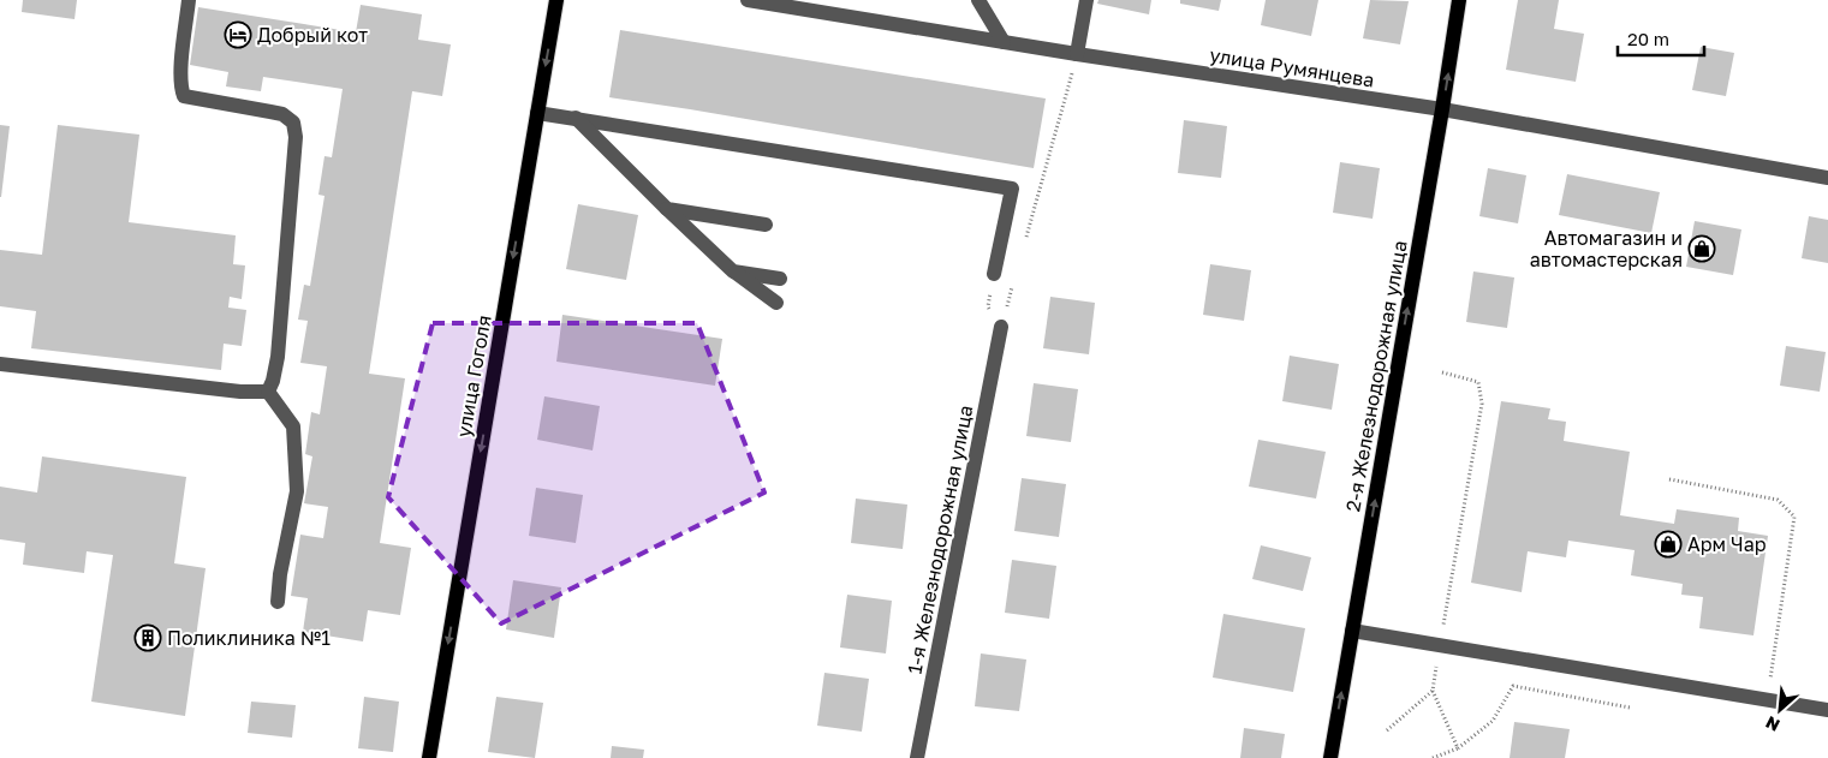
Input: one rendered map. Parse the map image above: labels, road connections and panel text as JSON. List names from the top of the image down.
{
  "streets": {
    "main road": ["улица Гоголя", "2-я Железнодорожная улица"],
    "street": ["улица Румянцева", "1-я Железнодорожная улица"]
  },
  "crossings": [
    ["улица Румянцева", "2-я Железнодорожная улица"]
  ],
  "one_way": ["улица Гоголя", "2-я Железнодорожная улица"],
  "places": {
    "hotel": ["Добрый кот"],
    "shop": ["Автомагазин и автомастерская", "Арм Чар"],
    "building": ["Поликлиника №1"]
  },
  "scale_bar": "20 m",
  "north": "bottom left"
}
